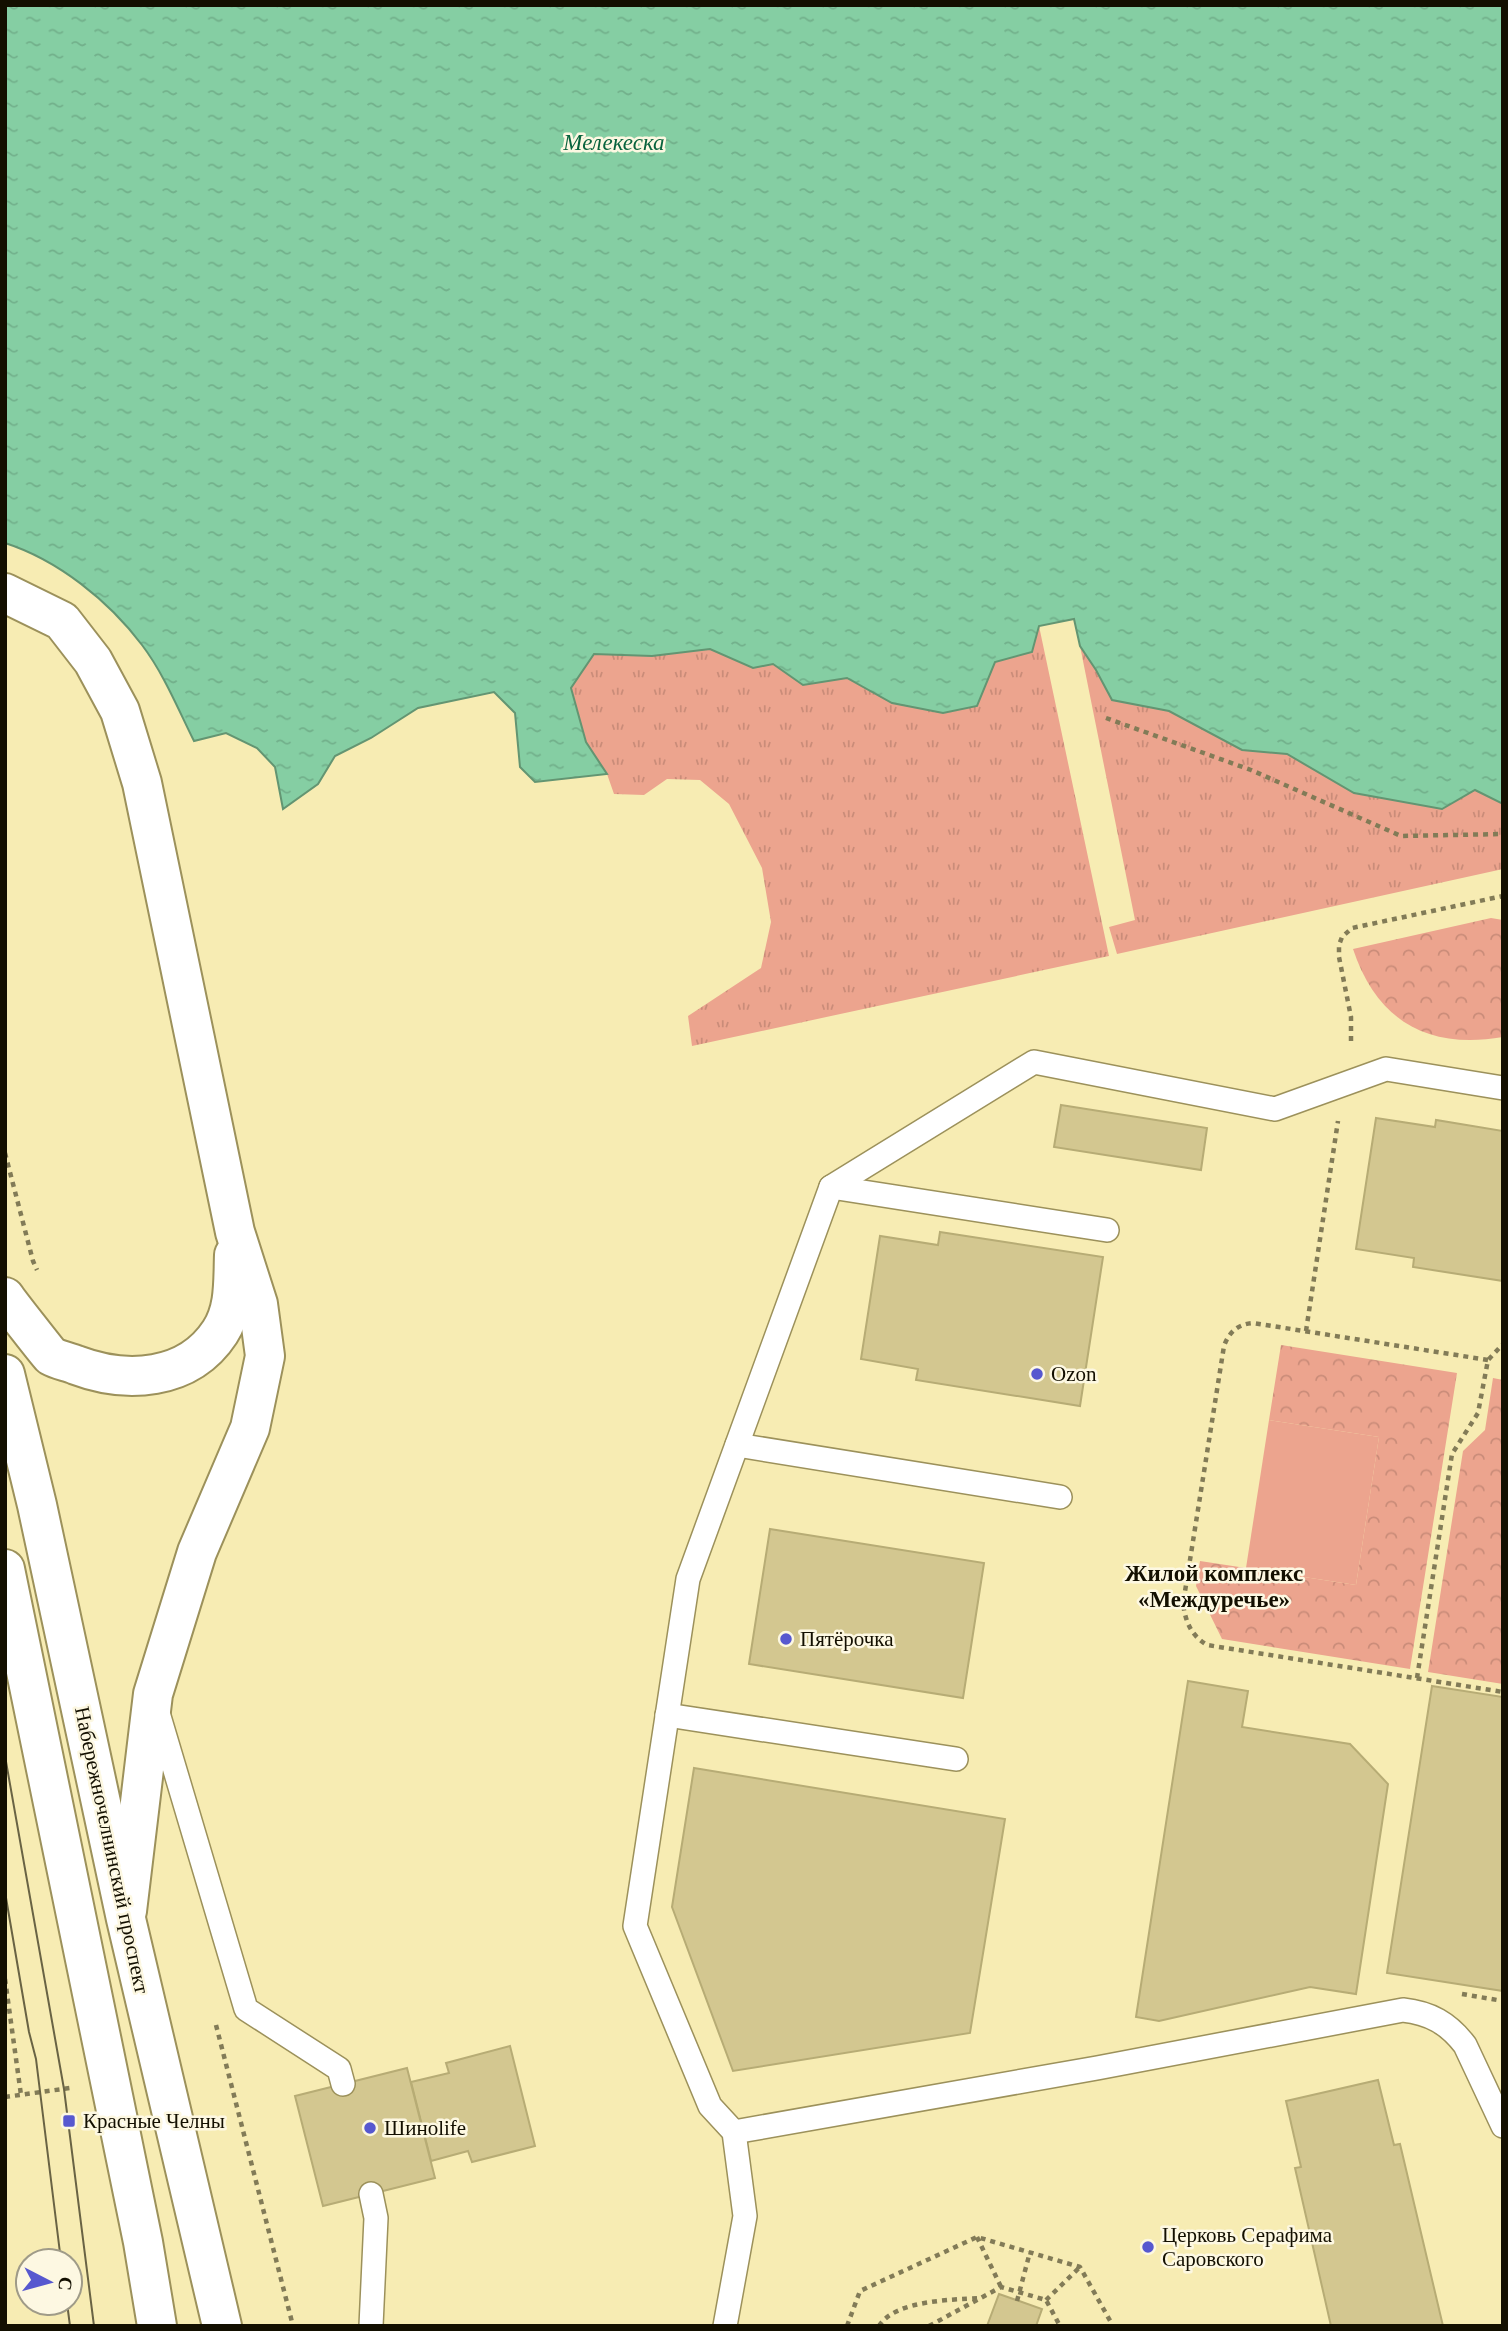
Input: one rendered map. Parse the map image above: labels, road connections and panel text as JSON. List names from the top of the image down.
{
  "streets": {
    "street": ["Набережночелнинский проспект"]
  },
  "districts": ["Жилой комплекс «Междуречье»"],
  "water": ["Мелекеска"],
  "places": {
    "other": [
      "Ozon",
      "Пятёрочка",
      "Шиноlife",
      "Церковь Серафима Саровского"
    ],
    "transit": ["Красные Челны"]
  },
  "north": "right"
}
